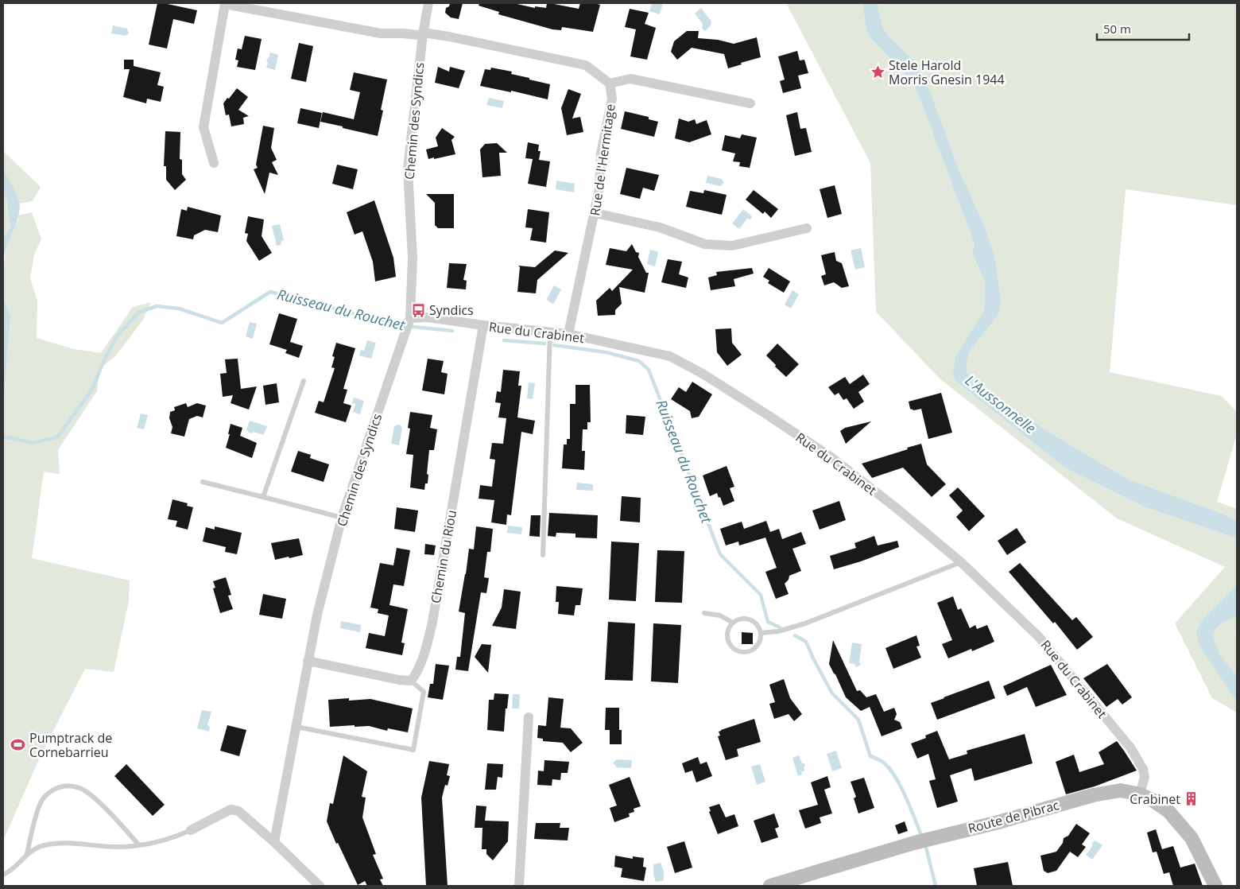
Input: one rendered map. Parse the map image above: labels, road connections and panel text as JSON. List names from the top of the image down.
{
  "streets": {
    "main road": ["Route de Pibrac"],
    "street": [
      "Chemin des Syndics",
      "Rue de l'Hermitage",
      "Rue du Crabinet",
      "Chemin du Riou"
    ]
  },
  "crossings": [
    ["Chemin des Syndics", "Rue du Crabinet"],
    ["Rue de l'Hermitage", "Rue du Crabinet"],
    ["Rue du Crabinet", "Chemin du Riou"],
    ["Rue du Crabinet", "Route de Pibrac"]
  ],
  "water": ["Ruisseau du Rouchet", "L'Aussonnelle"],
  "places": {
    "place": ["Stele Harold Morris Gnesin 1944"],
    "bus stop": ["Syndics"],
    "sports": ["Pumptrack de Cornebarrieu"],
    "building": ["Crabinet"]
  },
  "scale_bar": "50 m"
}
